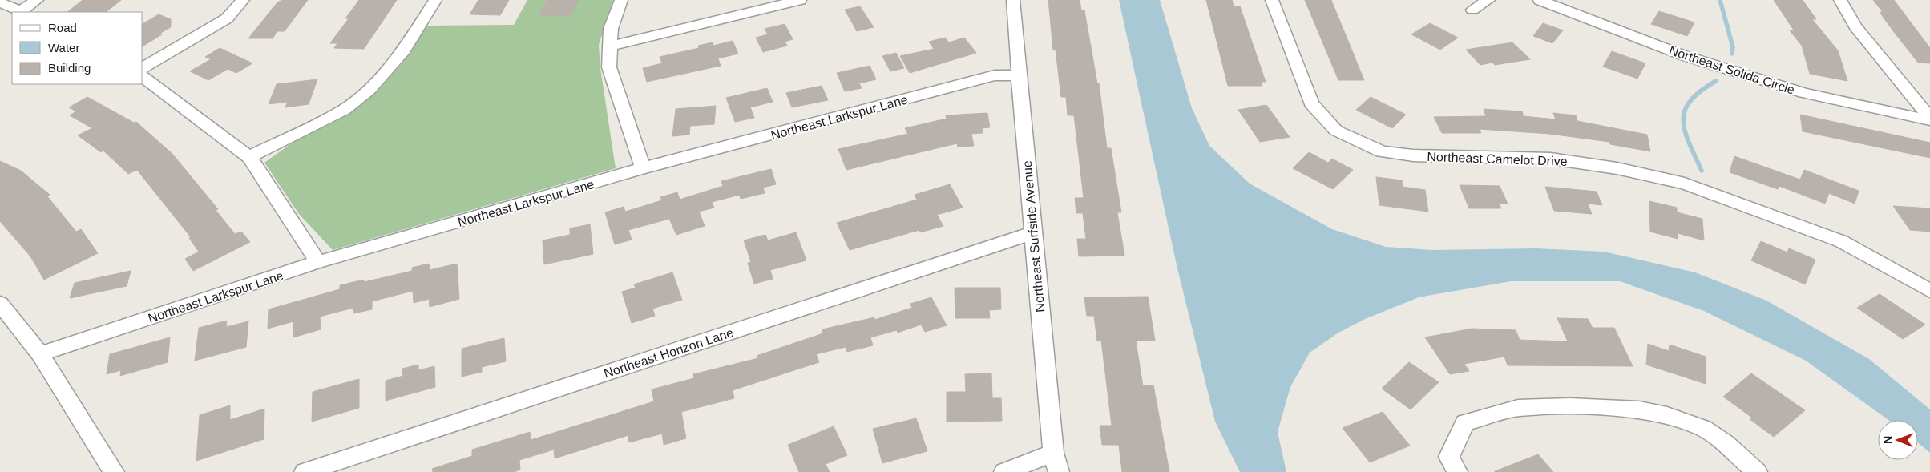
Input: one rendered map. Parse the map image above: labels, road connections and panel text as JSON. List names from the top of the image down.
{
  "streets": {
    "street": [
      "Northeast Solida Circle",
      "Northeast Larkspur Lane",
      "Northeast Camelot Drive",
      "Northeast Surfside Avenue",
      "Northeast Horizon Lane"
    ]
  },
  "crossings": [
    ["Northeast Larkspur Lane", "Northeast Surfside Avenue"],
    ["Northeast Surfside Avenue", "Northeast Horizon Lane"]
  ],
  "legend": ["Road", "Water", "Building"],
  "north": "left"
}
